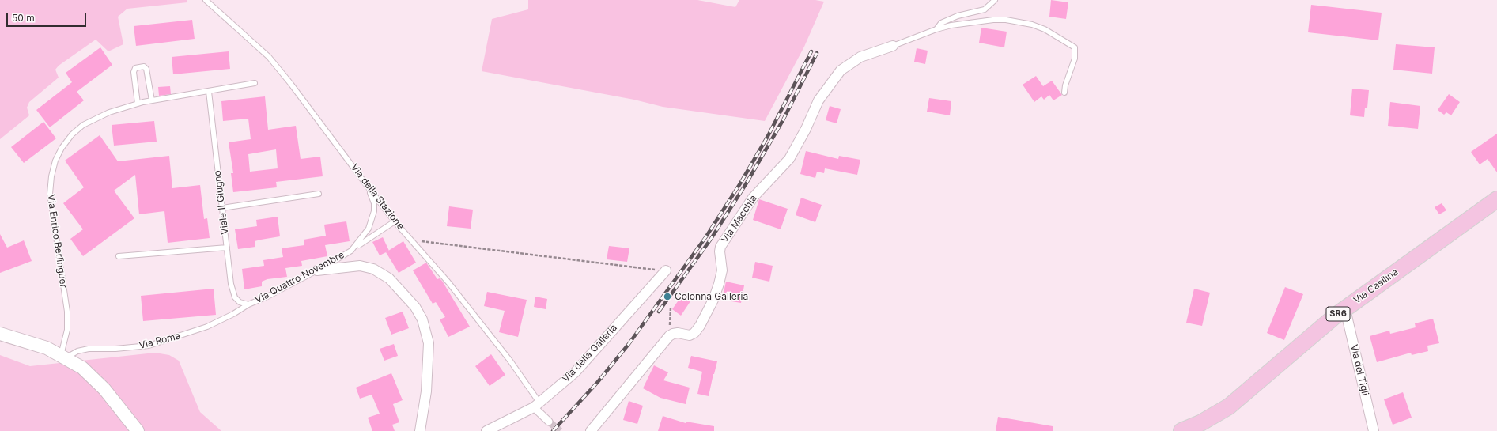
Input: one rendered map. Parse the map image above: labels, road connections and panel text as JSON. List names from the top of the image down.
{
  "streets": {
    "main road": ["Via Casilina", "SR6"],
    "street": ["Via Macchia", "Via della Galleria", "Via dei Tigli"],
    "lane": [
      "Via della Stazione",
      "Viale II Giugno",
      "Via Enrico Berlinguer",
      "Via Quattro Novembre",
      "Via Roma"
    ]
  },
  "crossings": [
    ["Via della Stazione", "Via Quattro Novembre"],
    ["Via della Stazione", "Via della Galleria"],
    ["Viale II Giugno", "Via Enrico Berlinguer"],
    ["Viale II Giugno", "Via Quattro Novembre"],
    ["Viale II Giugno", "Via Roma"],
    ["Via Enrico Berlinguer", "Via Roma"],
    ["Via Quattro Novembre", "Via Roma"],
    ["Via Casilina", "Via dei Tigli"]
  ],
  "places": ["Colonna Galleria"],
  "scale_bar": "50 m"
}
